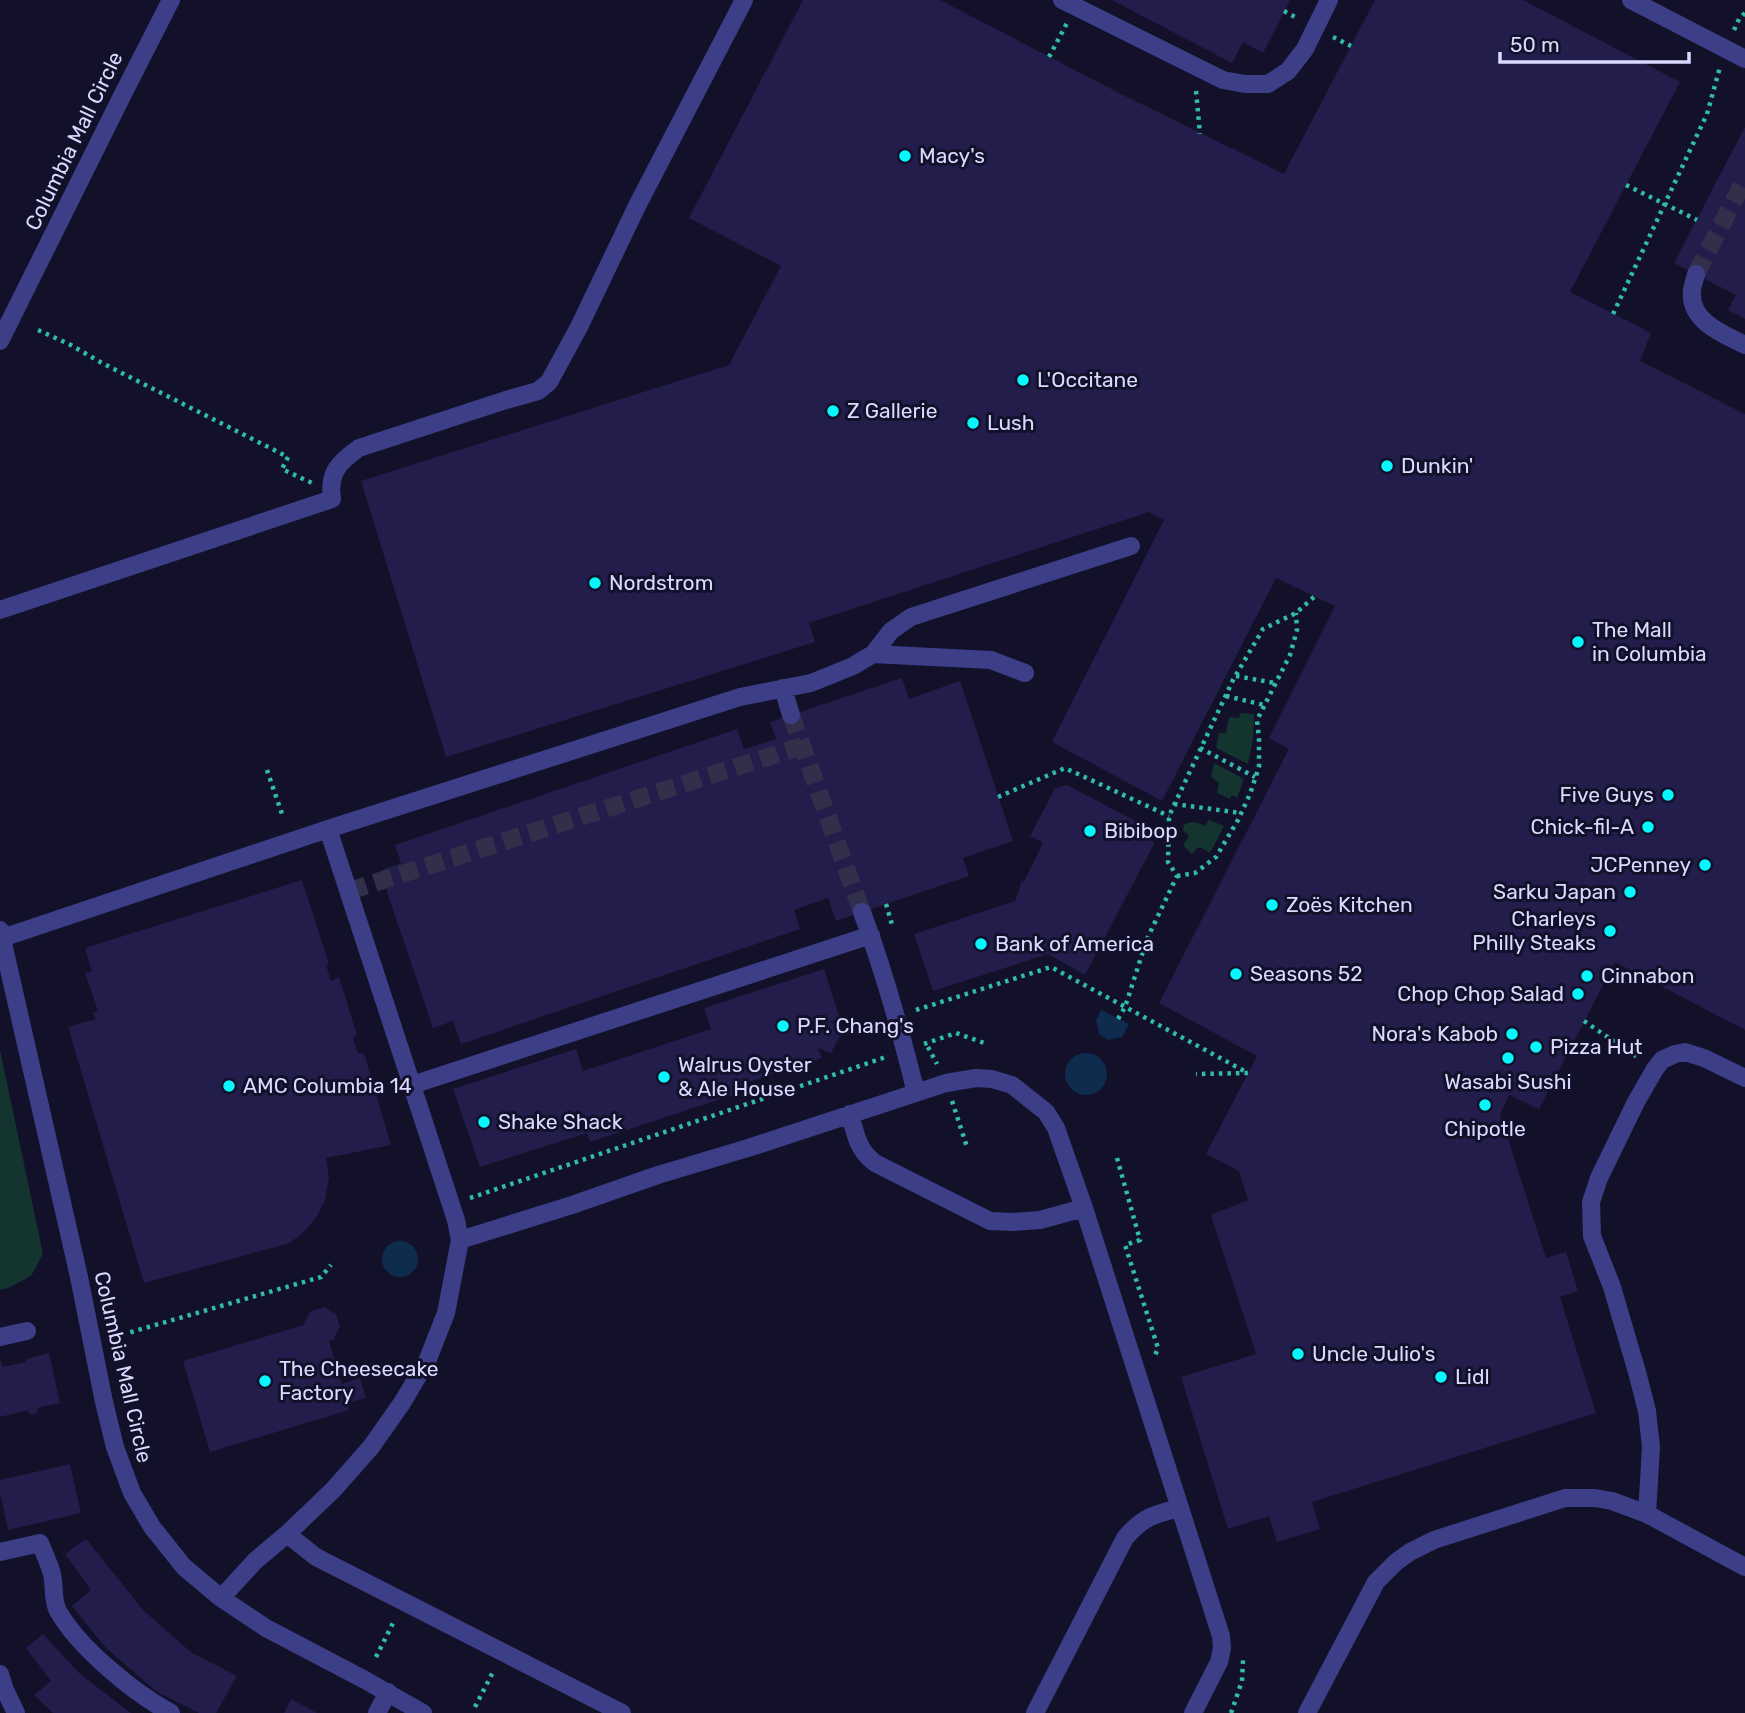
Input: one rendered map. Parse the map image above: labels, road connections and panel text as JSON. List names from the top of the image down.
{
  "streets": {
    "street": ["Columbia Mall Circle"]
  },
  "places": [
    "Macy's",
    "L'Occitane",
    "Z Gallerie",
    "Lush",
    "Dunkin'",
    "Nordstrom",
    "The Mall in Columbia",
    "Five Guys",
    "Chick-fil-A",
    "Bibibop",
    "JCPenney",
    "Sarku Japan",
    "Zoës Kitchen",
    "Charleys Philly Steaks",
    "Bank of America",
    "Seasons 52",
    "Cinnabon",
    "Chop Chop Salad",
    "P.F. Chang's",
    "Nora's Kabob",
    "Pizza Hut",
    "Wasabi Sushi",
    "Walrus Oyster & Ale House",
    "AMC Columbia 14",
    "Chipotle",
    "Shake Shack",
    "Uncle Julio's",
    "Lidl",
    "The Cheesecake Factory"
  ],
  "scale_bar": "50 m"
}
